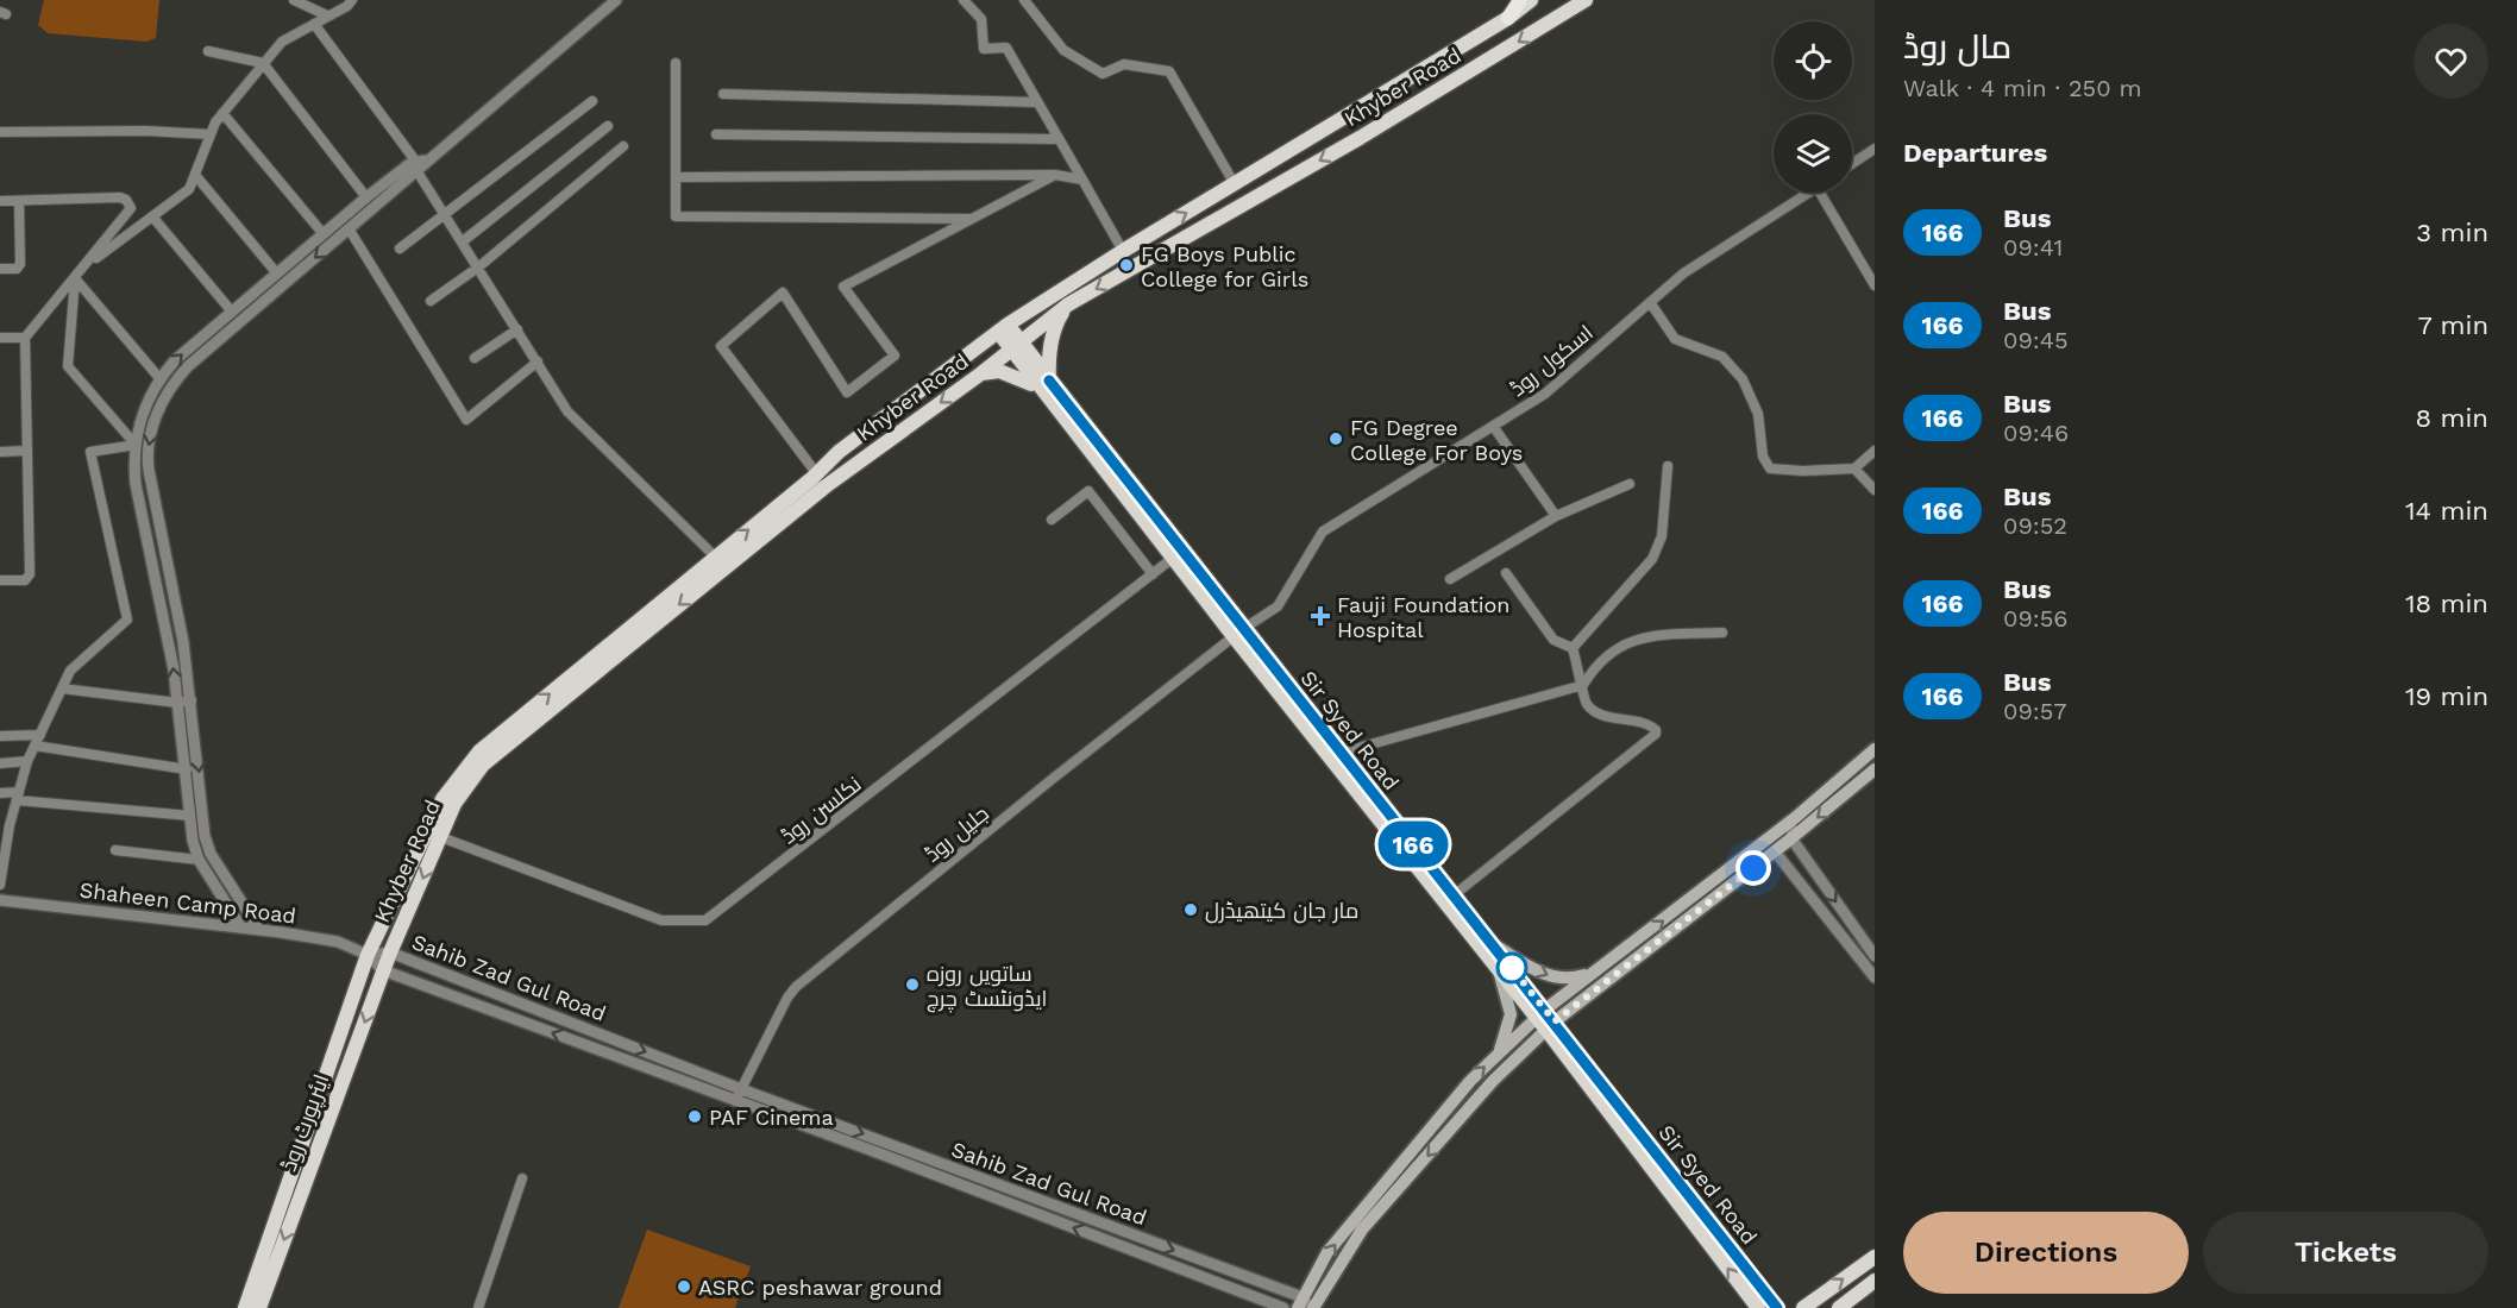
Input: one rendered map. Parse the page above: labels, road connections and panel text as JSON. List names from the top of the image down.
{
  "streets": {
    "main road": ["Khyber Road", "Sir Syed Road", "ایئرپورٹ روڈ"],
    "street": [
      "اسکول روڈ",
      "نکلسن روڈ",
      "جلیل روڈ",
      "Shaheen Camp Road",
      "Sahib Zad Gul Road"
    ]
  },
  "crossings": [
    ["Khyber Road", "Shaheen Camp Road"],
    ["Khyber Road", "Sahib Zad Gul Road"],
    ["Khyber Road", "ایئرپورٹ روڈ"],
    ["اسکول روڈ", "Sir Syed Road"],
    ["اسکول روڈ", "جلیل روڈ"],
    ["Sir Syed Road", "نکلسن روڈ"],
    ["Sir Syed Road", "جلیل روڈ"],
    ["جلیل روڈ", "Sahib Zad Gul Road"],
    ["Shaheen Camp Road", "Sahib Zad Gul Road"],
    ["Sahib Zad Gul Road", "ایئرپورٹ روڈ"]
  ],
  "one_way": ["ایئرپورٹ روڈ"],
  "places": {
    "other": [
      "FG Boys Public College for Girls",
      "FG Degree College For Boys",
      "مار جان کیتھیڈرل",
      "ساتویں روزہ ایڈونٹسٹ چرچ",
      "PAF Cinema",
      "ASRC peshawar ground"
    ],
    "health": ["Fauji Foundation Hospital"]
  },
  "lines": ["bus line 166"],
  "page": {
    "on_map": "166",
    "heading": [
      ["مال روڈ", "Walk · 4 min · 250 m"],
      "Departures"
    ],
    "list": [
      {
        "mark": "166",
        "name": "Bus",
        "note": "09:41",
        "value": "3 min"
      },
      {
        "mark": "166",
        "name": "Bus",
        "note": "09:45",
        "value": "7 min"
      },
      {
        "mark": "166",
        "name": "Bus",
        "note": "09:46",
        "value": "8 min"
      },
      {
        "mark": "166",
        "name": "Bus",
        "note": "09:52",
        "value": "14 min"
      },
      {
        "mark": "166",
        "name": "Bus",
        "note": "09:56",
        "value": "18 min"
      },
      {
        "mark": "166",
        "name": "Bus",
        "note": "09:57",
        "value": "19 min"
      }
    ],
    "buttons": ["Directions", "Tickets"]
  }
}
